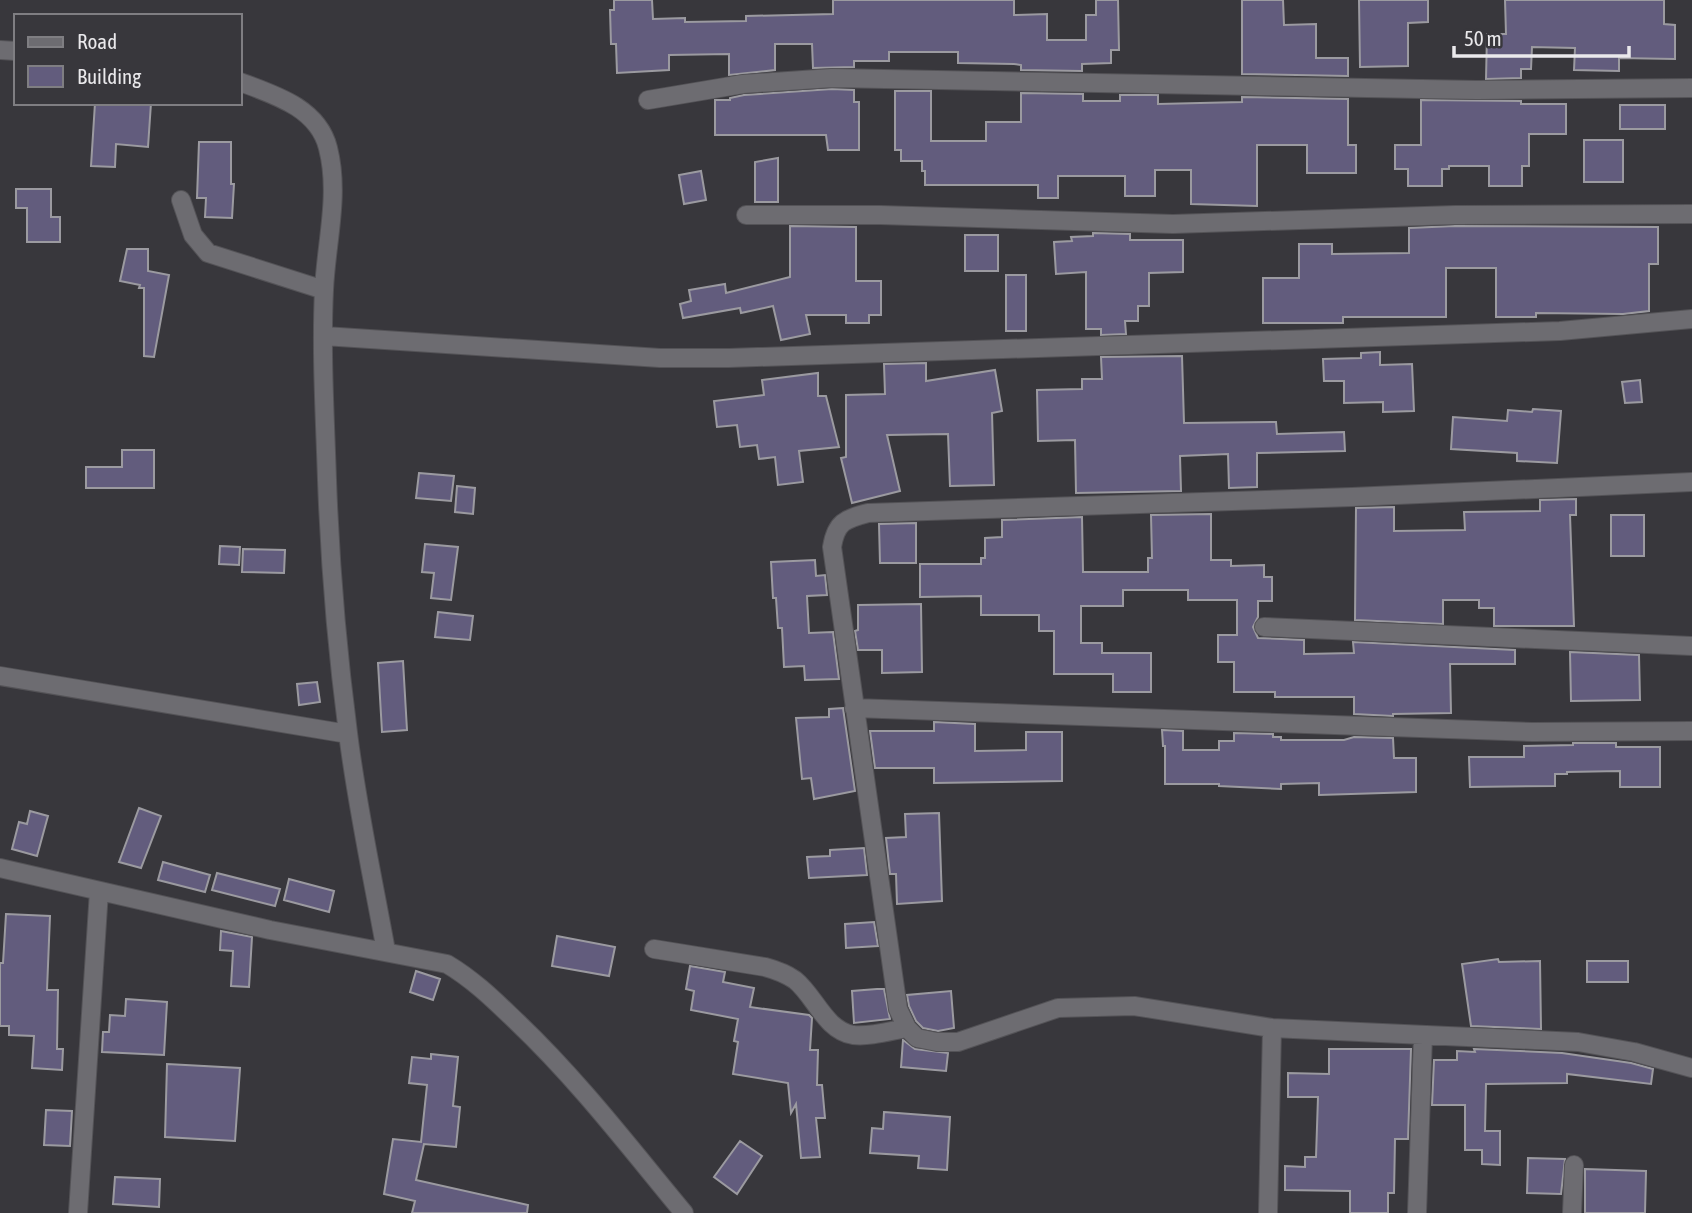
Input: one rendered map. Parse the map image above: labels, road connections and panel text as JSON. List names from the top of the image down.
{
  "legend": ["Road", "Building"],
  "scale_bar": "50 m"
}
